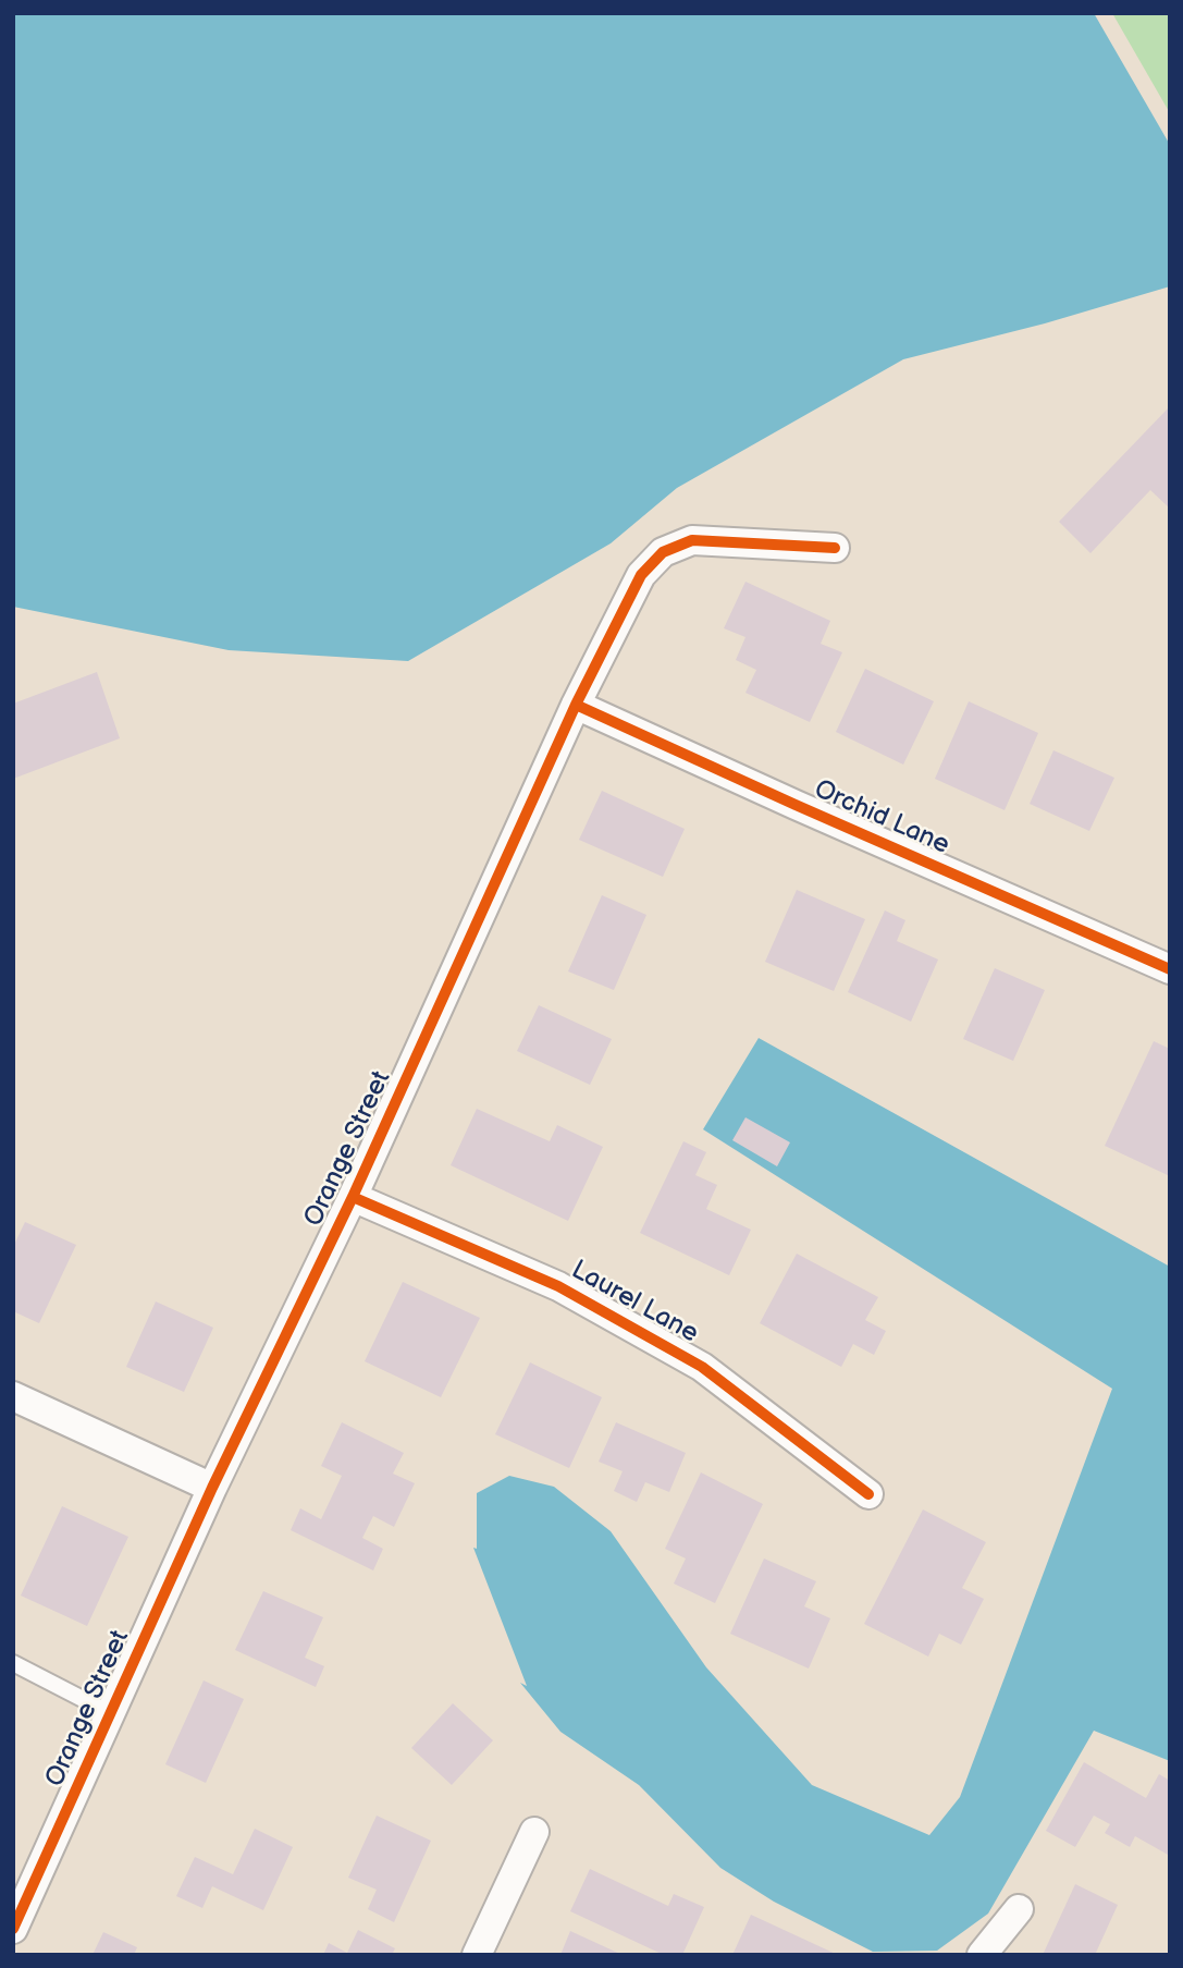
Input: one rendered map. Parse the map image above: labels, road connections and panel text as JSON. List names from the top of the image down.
{
  "streets": {
    "street": ["Orchid Lane", "Orange Street", "Laurel Lane"]
  },
  "crossings": [
    ["Orchid Lane", "Orange Street"],
    ["Orange Street", "Laurel Lane"]
  ]
}
